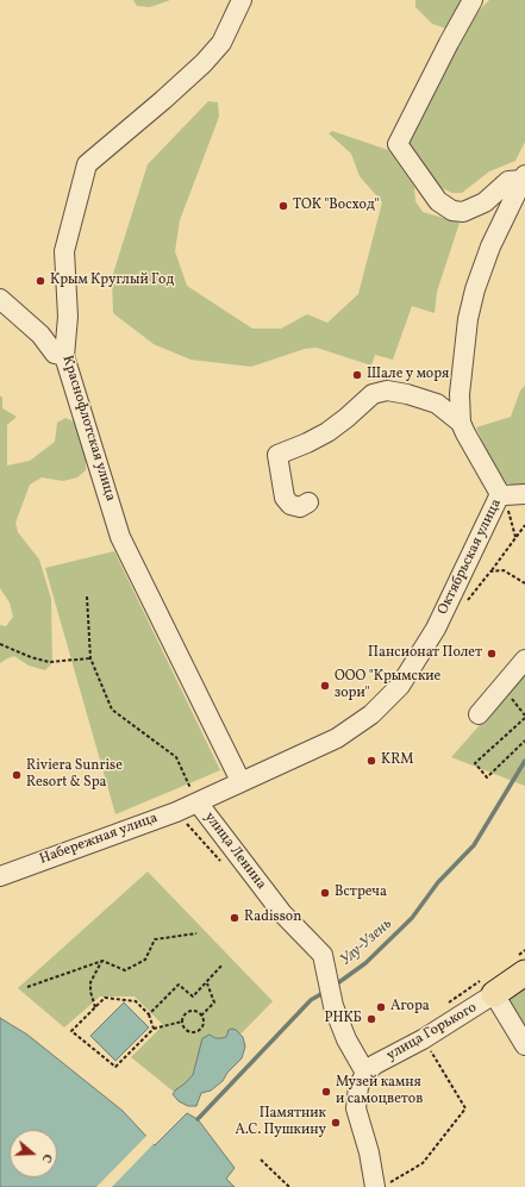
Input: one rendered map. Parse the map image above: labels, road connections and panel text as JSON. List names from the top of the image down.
{
  "streets": {
    "main road": ["улица Горького"],
    "street": [
      "Краснофлотская улица",
      "Октябрьская улица",
      "Набережная улица",
      "улица Ленина"
    ]
  },
  "crossings": [
    ["Краснофлотская улица", "Октябрьская улица"],
    ["Октябрьская улица", "Набережная улица"],
    ["Октябрьская улица", "улица Ленина"],
    ["Набережная улица", "улица Ленина"],
    ["улица Ленина", "улица Горького"]
  ],
  "water": ["Улу-Узень"],
  "places": [
    "ТОК \"Восход\"",
    "Крым Круглый Год",
    "Шале у моря",
    "Пансионат Полет",
    "ООО \"Крымские зори\"",
    "KRM",
    "Riviera Sunrise Resort & Spa",
    "Встреча",
    "Radisson",
    "Агора",
    "РНКБ",
    "Музей камня и самоцветов",
    "Памятник А.С. Пушкину"
  ],
  "north": "right"
}
